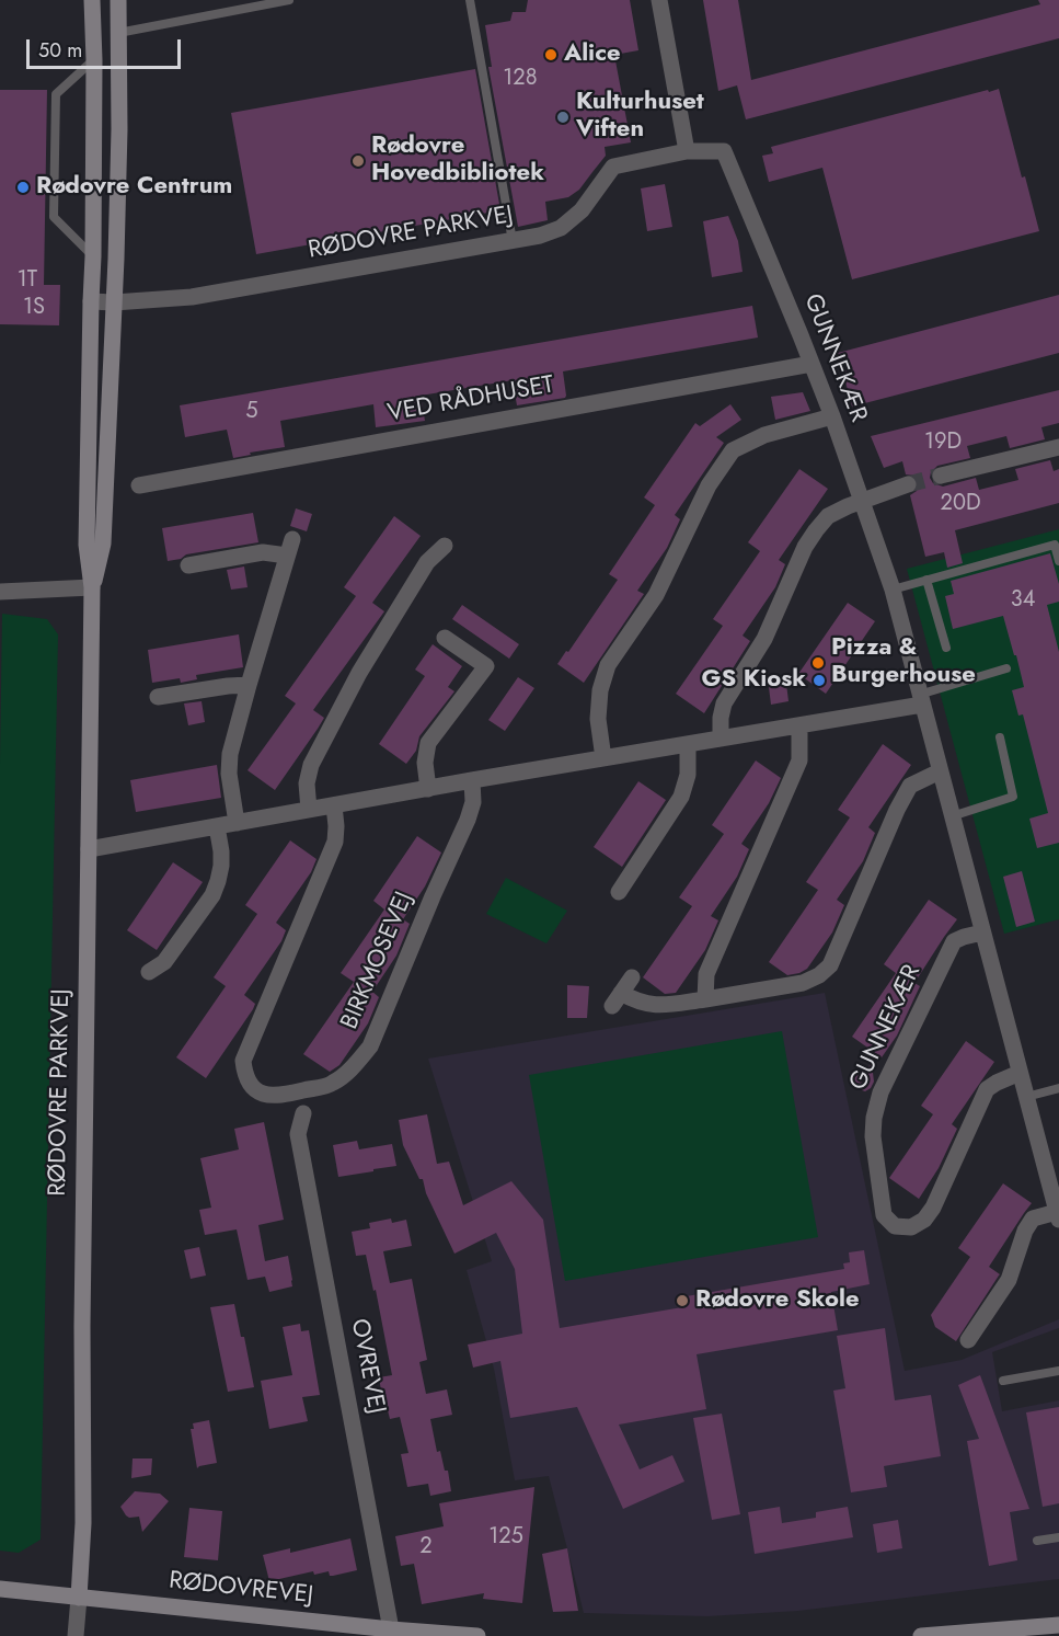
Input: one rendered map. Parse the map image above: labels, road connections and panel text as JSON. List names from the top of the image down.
{
  "streets": {
    "street": [
      "RØDOVRE PARKVEJ",
      "GUNNEKÆR",
      "VED RÅDHUSET",
      "BIRKMOSEVEJ",
      "OVREVEJ",
      "RØDOVREVEJ"
    ]
  },
  "crossings": [
    ["RØDOVRE PARKVEJ", "GUNNEKÆR"],
    ["RØDOVRE PARKVEJ", "RØDOVREVEJ"],
    ["GUNNEKÆR", "VED RÅDHUSET"],
    ["OVREVEJ", "RØDOVREVEJ"]
  ],
  "places": [
    "Alice",
    "Kulturhuset Viften",
    "Rødovre Hovedbibliotek",
    "Rødovre Centrum",
    "Pizza & Burgerhouse",
    "GS Kiosk",
    "Rødovre Skole"
  ],
  "house_numbers": [
    "128",
    "1T",
    "1S",
    "5",
    "19D",
    "20D",
    "34",
    "125",
    "2"
  ],
  "scale_bar": "50 m"
}
